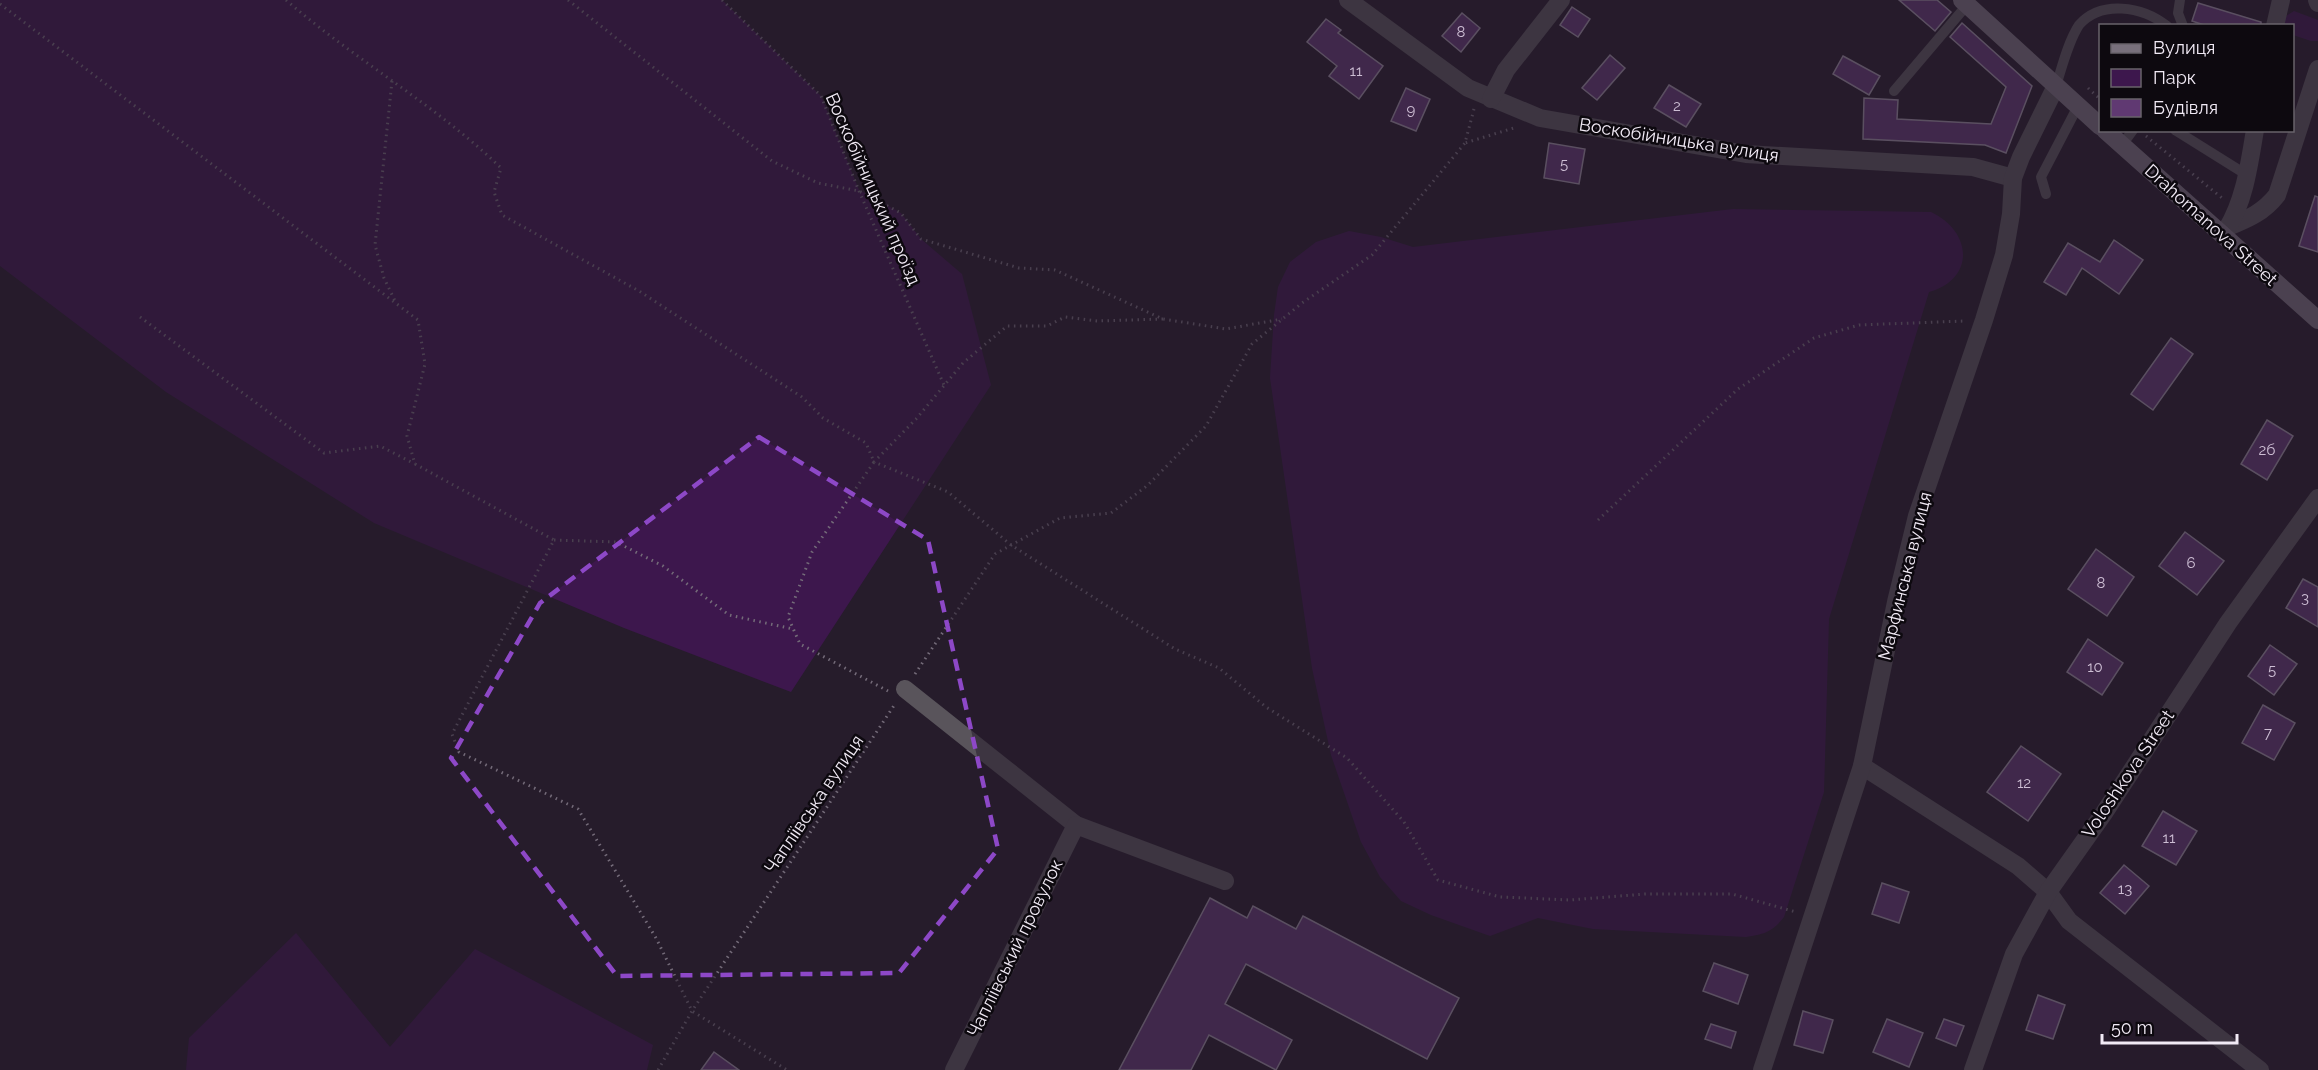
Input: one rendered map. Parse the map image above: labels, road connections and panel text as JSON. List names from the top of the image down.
{
  "streets": {
    "street": [
      "Воскобійницька вулиця",
      "Drahomanova Street",
      "Марфинська вулиця",
      "Voloshkova Street",
      "Чапліївський провулок"
    ],
    "path": ["Воскобійницький проїзд", "Чапліївська вулиця"]
  },
  "crossings": [
    ["Воскобійницька вулиця", "Марфинська вулиця"]
  ],
  "house_numbers": [
    "8",
    "11",
    "2",
    "9",
    "5",
    "2б",
    "6",
    "8",
    "3",
    "10",
    "5",
    "7",
    "12",
    "11",
    "13"
  ],
  "legend": ["Вулиця", "Парк", "Будівля"],
  "scale_bar": "50 m"
}
